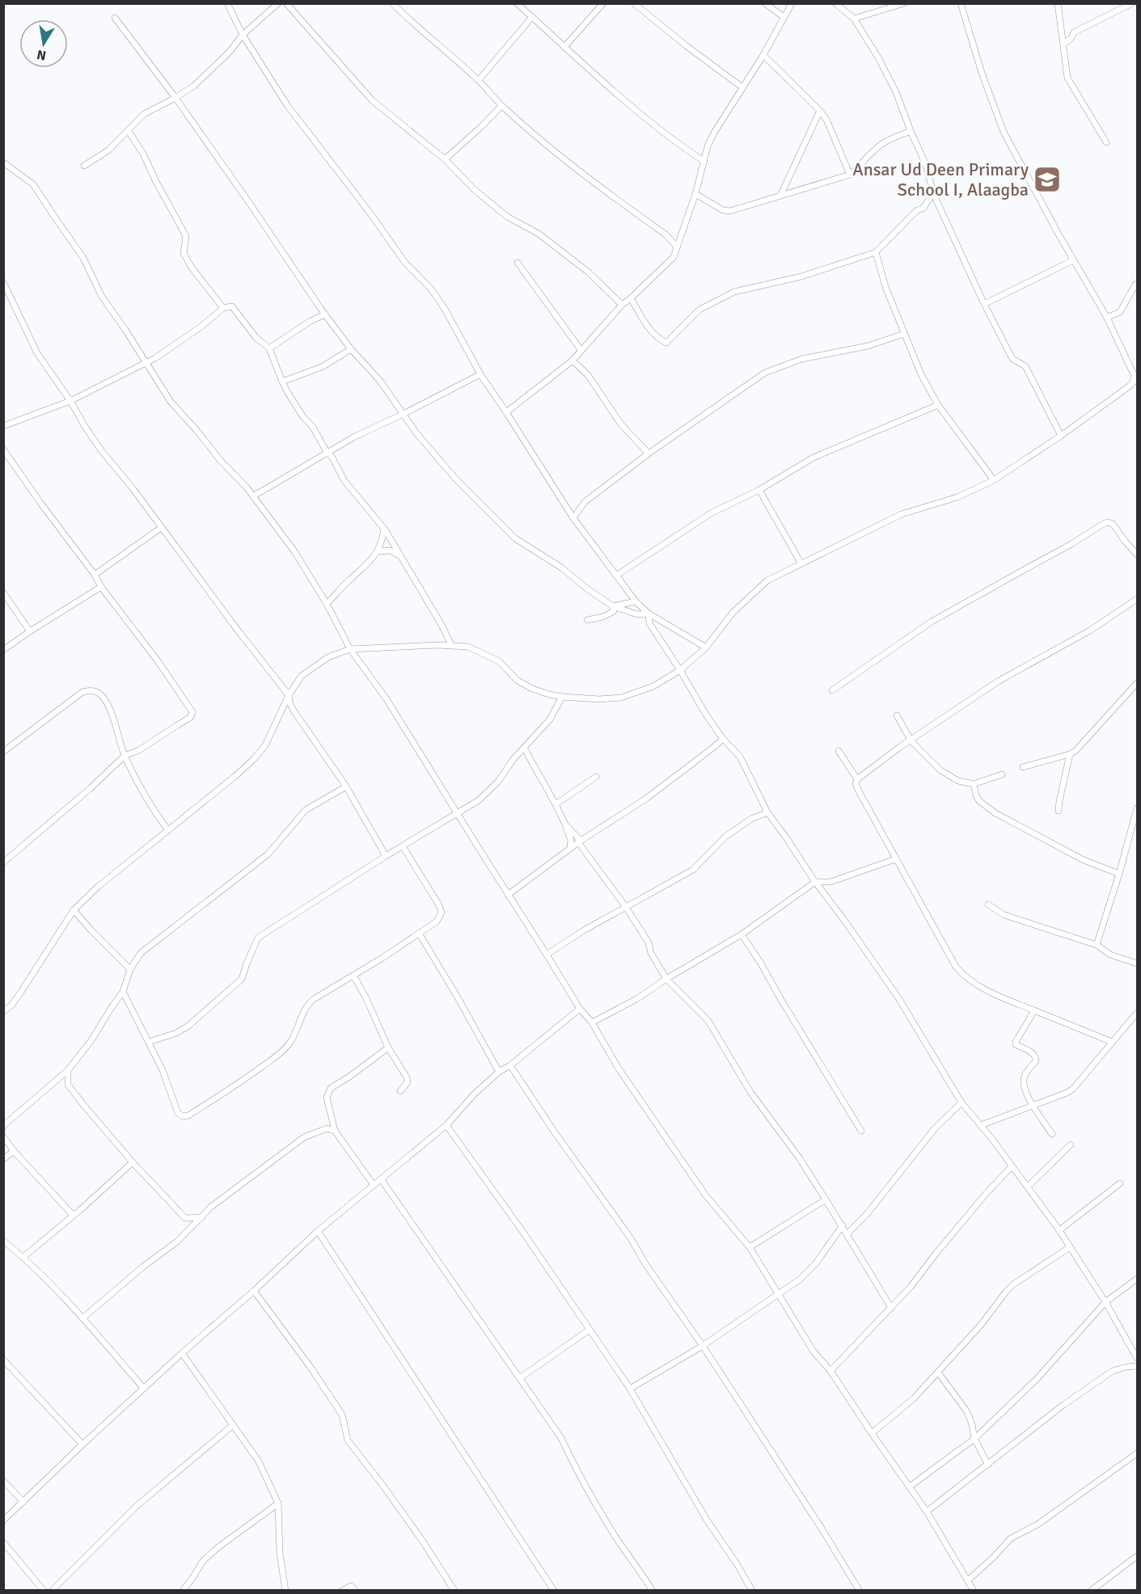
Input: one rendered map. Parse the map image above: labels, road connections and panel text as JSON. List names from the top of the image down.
{
  "places": {
    "school or university": ["Ansar Ud Deen Primary School I, Alaagba"]
  },
  "north": "bottom"
}
